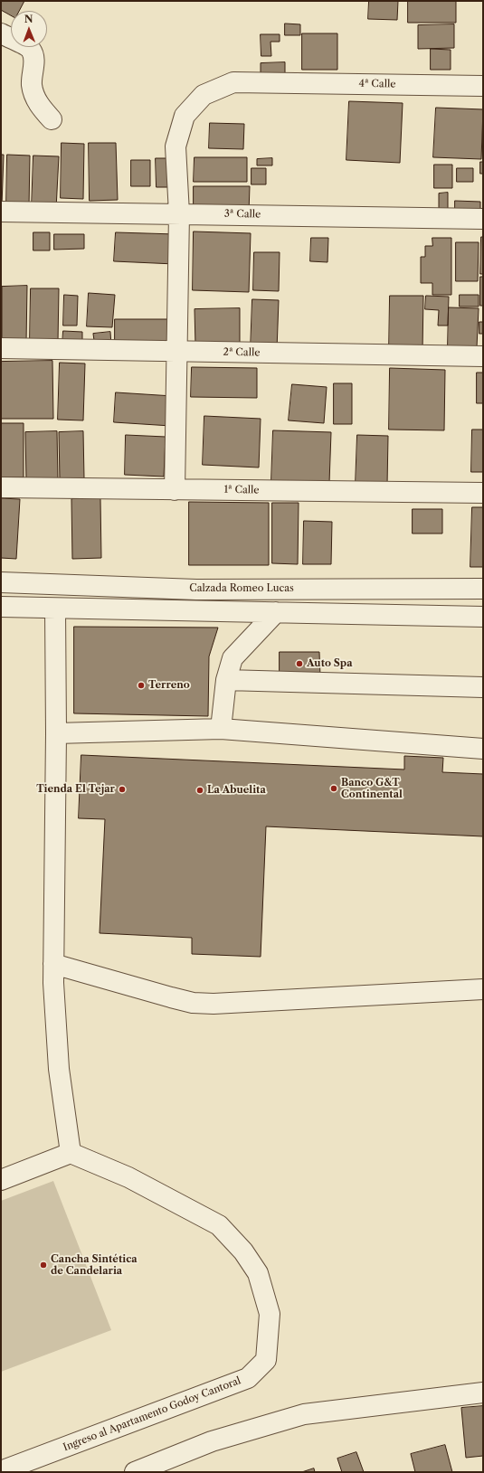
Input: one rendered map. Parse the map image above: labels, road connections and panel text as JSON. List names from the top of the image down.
{
  "streets": {
    "street": [
      "4ª Calle",
      "3ª Calle",
      "2ª Calle",
      "1ª Calle",
      "Calzada Romeo Lucas",
      "Ingreso al Apartamento Godoy Cantoral"
    ]
  },
  "crossings": [
    ["4ª Calle", "3ª Calle"],
    ["4ª Calle", "2ª Calle"],
    ["4ª Calle", "1ª Calle"]
  ],
  "places": [
    "Auto Spa",
    "Terreno",
    "Banco G&T Continental",
    "Tienda El Tejar",
    "La Abuelita",
    "Cancha Sintética de Candelaria"
  ],
  "north": "top"
}
